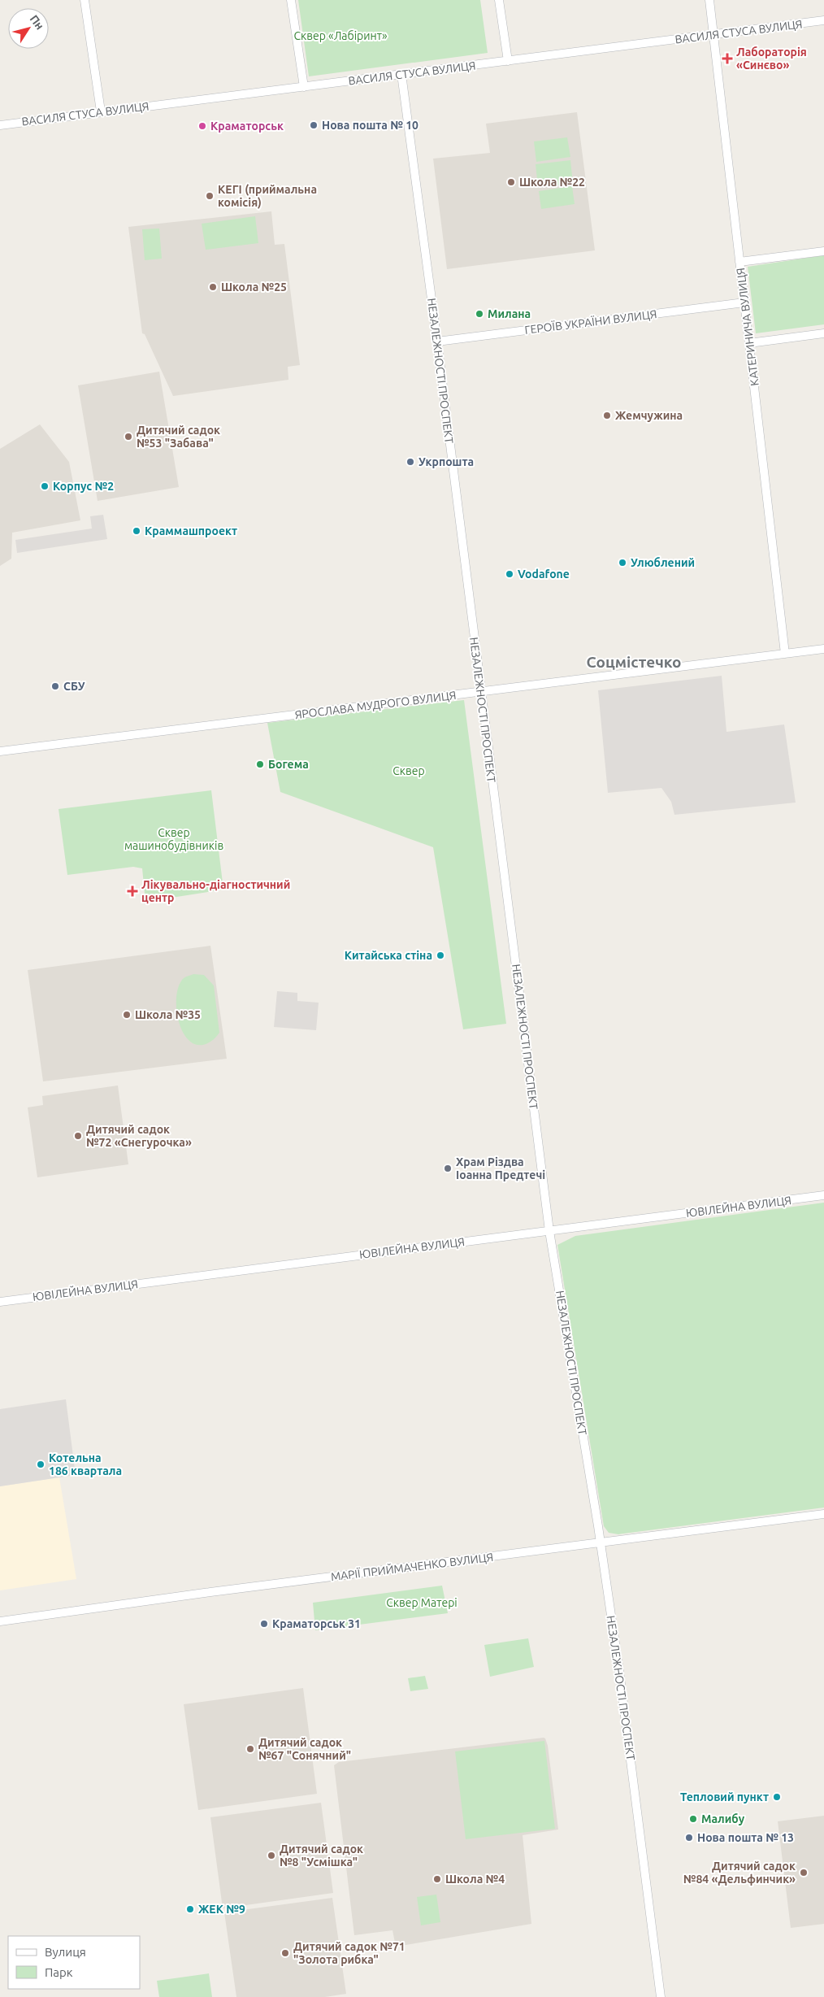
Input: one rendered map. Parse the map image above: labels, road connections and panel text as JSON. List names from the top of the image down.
{
  "streets": {
    "street": [
      "ВАСИЛЯ СТУСА ВУЛИЦЯ",
      "ГЕРОЇВ УКРАЇНИ ВУЛИЦЯ",
      "КАТЕРИНИЧА ВУЛИЦЯ",
      "НЕЗАЛЕЖНОСТІ ПРОСПЕКТ",
      "ЯРОСЛАВА МУДРОГО ВУЛИЦЯ",
      "ЮВІЛЕЙНА ВУЛИЦЯ",
      "МАРІЇ ПРИЙМАЧЕНКО ВУЛИЦЯ"
    ]
  },
  "crossings": [
    ["ВАСИЛЯ СТУСА ВУЛИЦЯ", "КАТЕРИНИЧА ВУЛИЦЯ"],
    ["ВАСИЛЯ СТУСА ВУЛИЦЯ", "НЕЗАЛЕЖНОСТІ ПРОСПЕКТ"],
    ["ГЕРОЇВ УКРАЇНИ ВУЛИЦЯ", "КАТЕРИНИЧА ВУЛИЦЯ"],
    ["ГЕРОЇВ УКРАЇНИ ВУЛИЦЯ", "НЕЗАЛЕЖНОСТІ ПРОСПЕКТ"],
    ["КАТЕРИНИЧА ВУЛИЦЯ", "ЯРОСЛАВА МУДРОГО ВУЛИЦЯ"],
    ["НЕЗАЛЕЖНОСТІ ПРОСПЕКТ", "ЯРОСЛАВА МУДРОГО ВУЛИЦЯ"],
    ["НЕЗАЛЕЖНОСТІ ПРОСПЕКТ", "ЮВІЛЕЙНА ВУЛИЦЯ"],
    ["НЕЗАЛЕЖНОСТІ ПРОСПЕКТ", "МАРІЇ ПРИЙМАЧЕНКО ВУЛИЦЯ"]
  ],
  "districts": ["Соцмістечко"],
  "parks": [
    "Сквер «Лабіринт»",
    "Сквер",
    "Сквер машинобудівників",
    "Сквер Матері"
  ],
  "places": {
    "health": ["Лабораторія «Синєво»", "Лікувально-діагностичний центр"],
    "other": [
      "Нова пошта № 10",
      "Краматорськ",
      "Школа №22",
      "КЕГІ (приймальна комісія)",
      "Школа №25",
      "Милана",
      "Жемчужина",
      "Дитячий садок №53 \"Забава\"",
      "Укрпошта",
      "Корпус №2",
      "Краммашпроект",
      "Улюблений",
      "Vodafone",
      "СБУ",
      "Богема",
      "Китайська стіна",
      "Школа №35",
      "Дитячий садок №72 «Снегурочка»",
      "Храм Різдва Іоанна Предтечі",
      "Котельна 186 квартала",
      "Краматорськ 31",
      "Дитячий садок №67 \"Сонячний\"",
      "Тепловий пункт",
      "Малибу",
      "Нова пошта № 13",
      "Дитячий садок №8 \"Усмішка\"",
      "Дитячий садок №84 «Дельфинчик»",
      "Школа №4",
      "ЖЕК №9",
      "Дитячий садок №71 \"Золота рибка\""
    ]
  },
  "legend": ["Вулиця", "Парк"],
  "north": "top right"
}
